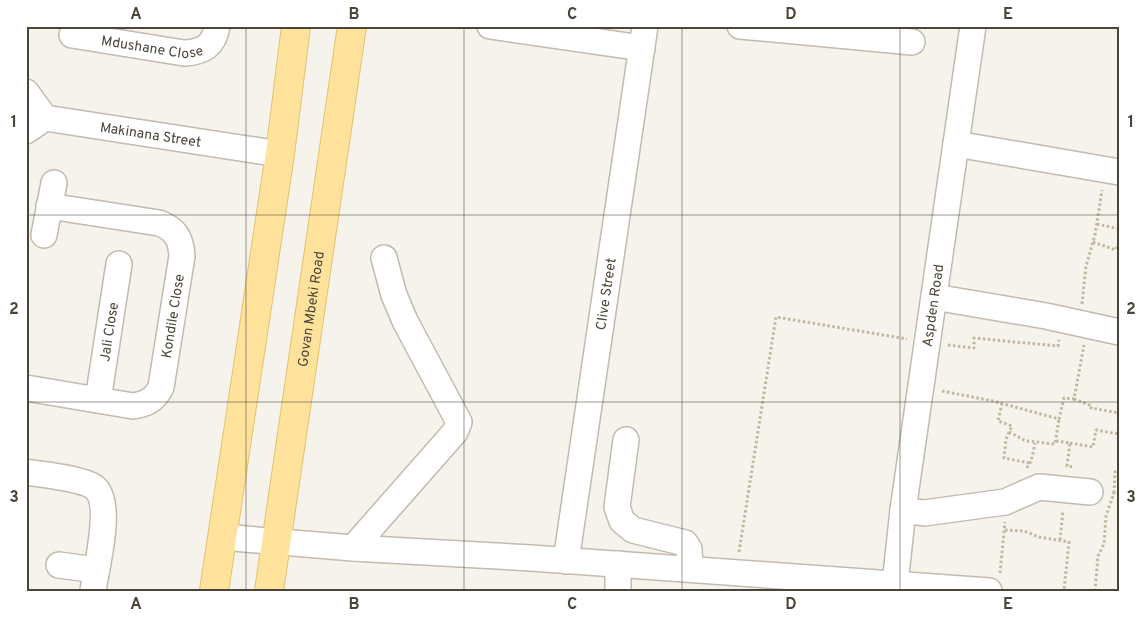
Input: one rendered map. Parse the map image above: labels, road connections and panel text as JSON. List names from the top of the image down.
{
  "streets": {
    "main road": ["Govan Mbeki Road"],
    "street": [
      "Mdushane Close",
      "Makinana Street",
      "Clive Street",
      "Aspden Road",
      "Kondile Close",
      "Jali Close"
    ]
  },
  "crossings": [
    ["Kondile Close", "Jali Close"]
  ],
  "grid": {
    "columns": [
      "A",
      "B",
      "C",
      "D",
      "E"
    ],
    "rows": ["1", "2", "3"]
  }
}
